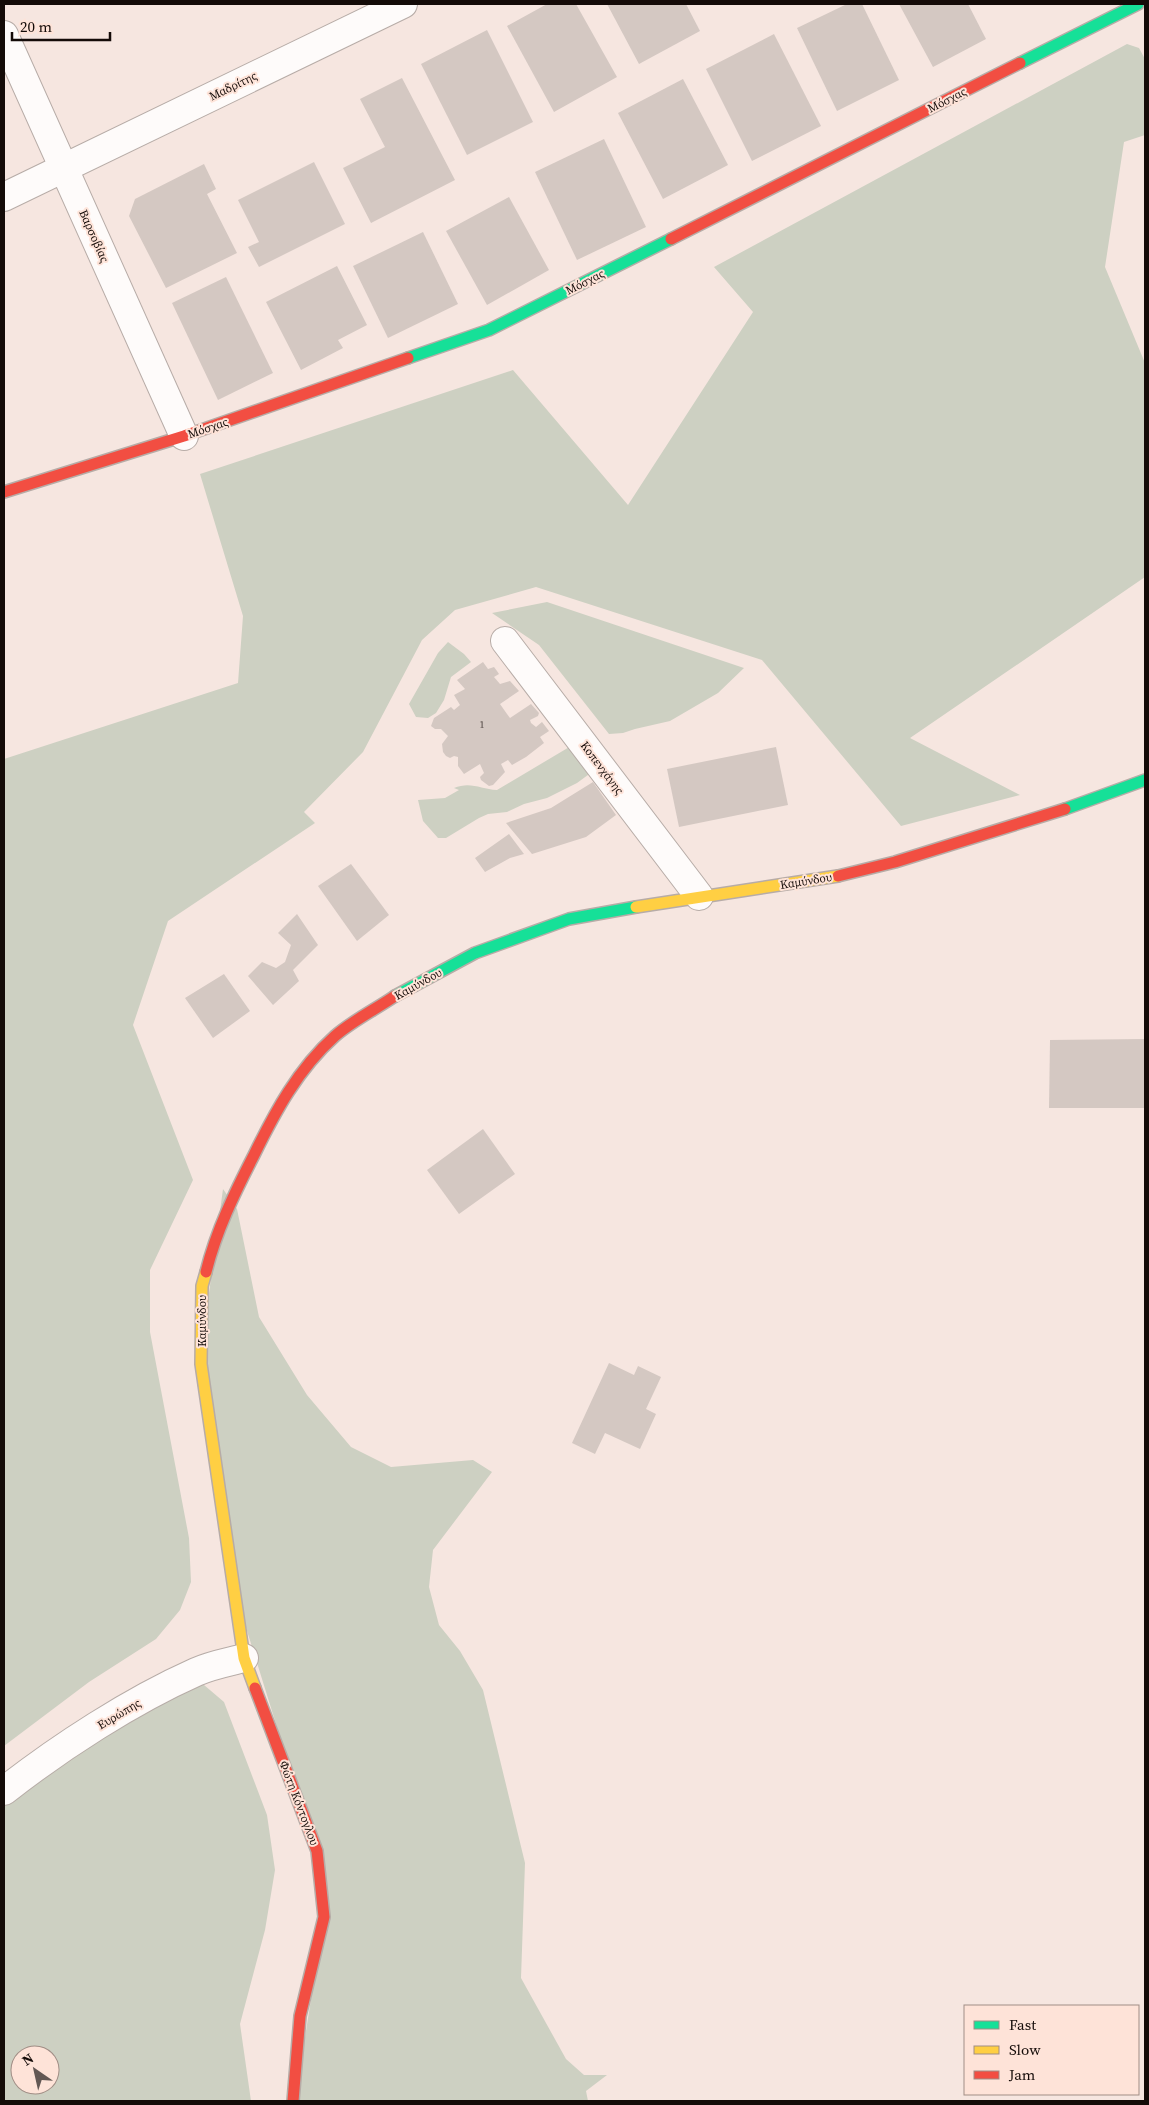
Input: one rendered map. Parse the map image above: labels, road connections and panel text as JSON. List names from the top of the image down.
{
  "streets": {
    "street": [
      "Μαδρίτης",
      "Μόσχας",
      "Βαρσοβίας",
      "Κοπενχάγης",
      "Καμύνδου",
      "Ευρώπης",
      "Φώτη Κόντογλου"
    ]
  },
  "crossings": [
    ["Μαδρίτης", "Βαρσοβίας"],
    ["Μόσχας", "Βαρσοβίας"],
    ["Κοπενχάγης", "Καμύνδου"],
    ["Καμύνδου", "Ευρώπης"],
    ["Καμύνδου", "Φώτη Κόντογλου"],
    ["Ευρώπης", "Φώτη Κόντογλου"]
  ],
  "house_numbers": ["1"],
  "legend": ["Fast", "Slow", "Jam"],
  "scale_bar": "20 m",
  "north": "top left"
}
